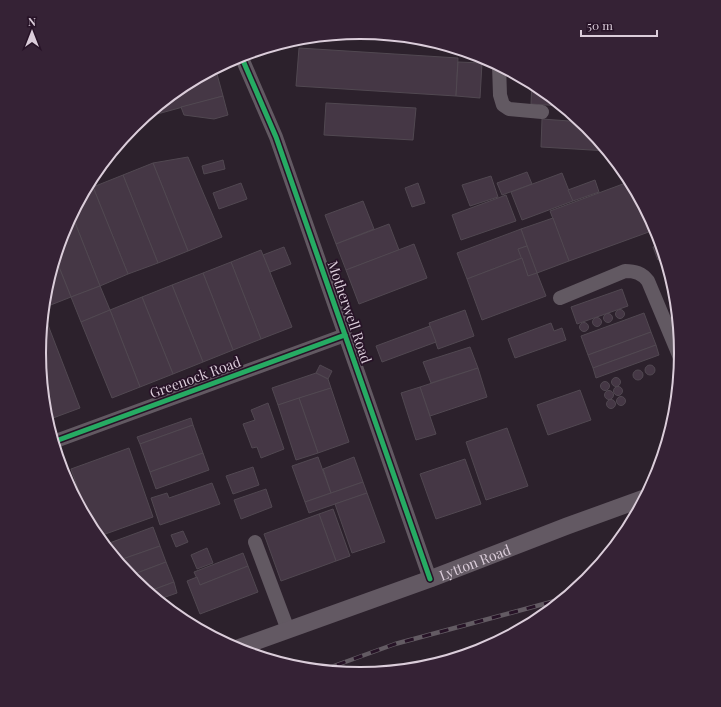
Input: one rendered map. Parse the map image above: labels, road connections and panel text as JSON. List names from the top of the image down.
{
  "streets": {
    "main road": ["Lytton Road"],
    "street": ["Motherwell Road", "Greenock Road"]
  },
  "crossings": [
    ["Motherwell Road", "Greenock Road"],
    ["Motherwell Road", "Lytton Road"]
  ],
  "scale_bar": "50 m",
  "north": "top"
}
